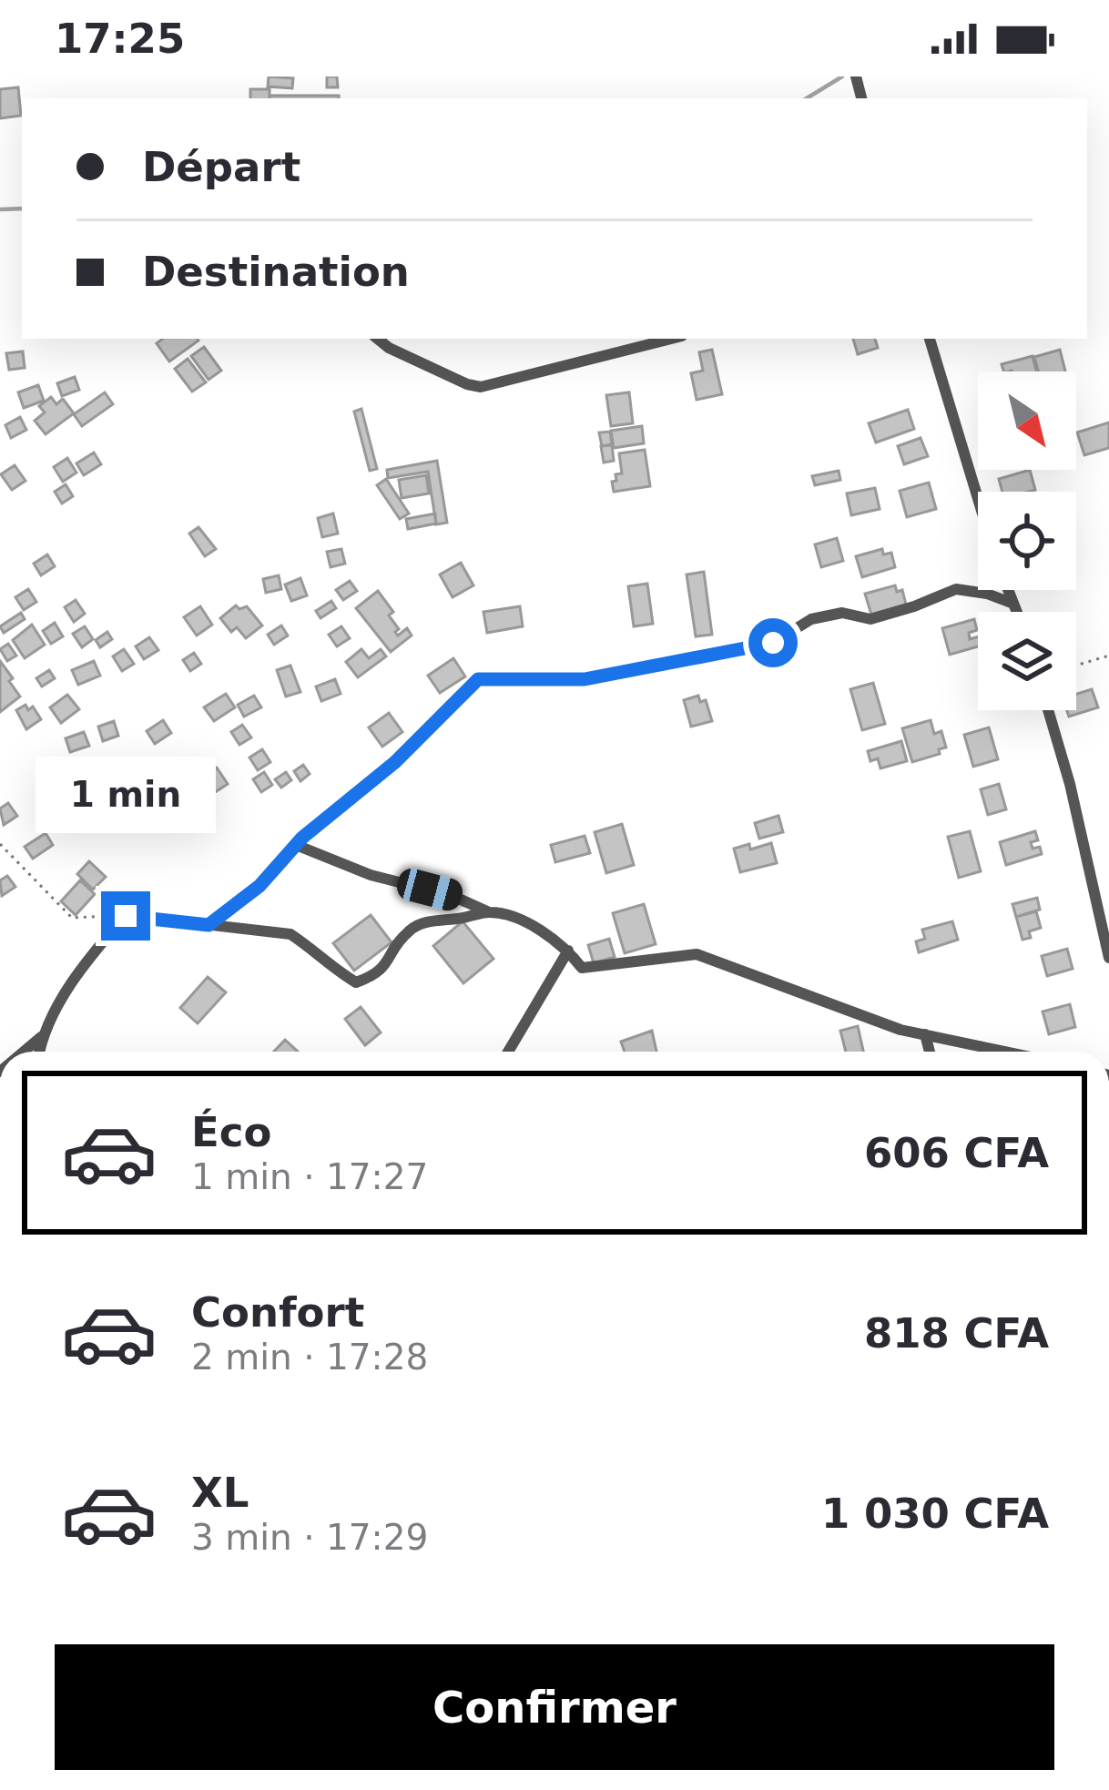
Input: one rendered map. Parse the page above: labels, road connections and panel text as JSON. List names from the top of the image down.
{
  "north": "bottom right",
  "page": {
    "status": "17:25",
    "banner": ["Départ", "Destination"],
    "bubble": "1 min",
    "list": [
      {
        "name": "Éco",
        "note": "1 min · 17:27",
        "value": "606 CFA"
      },
      {
        "name": "Confort",
        "note": "2 min · 17:28",
        "value": "818 CFA"
      },
      {
        "name": "XL",
        "note": "3 min · 17:29",
        "value": "1 030 CFA"
      }
    ],
    "buttons": "Confirmer"
  }
}
